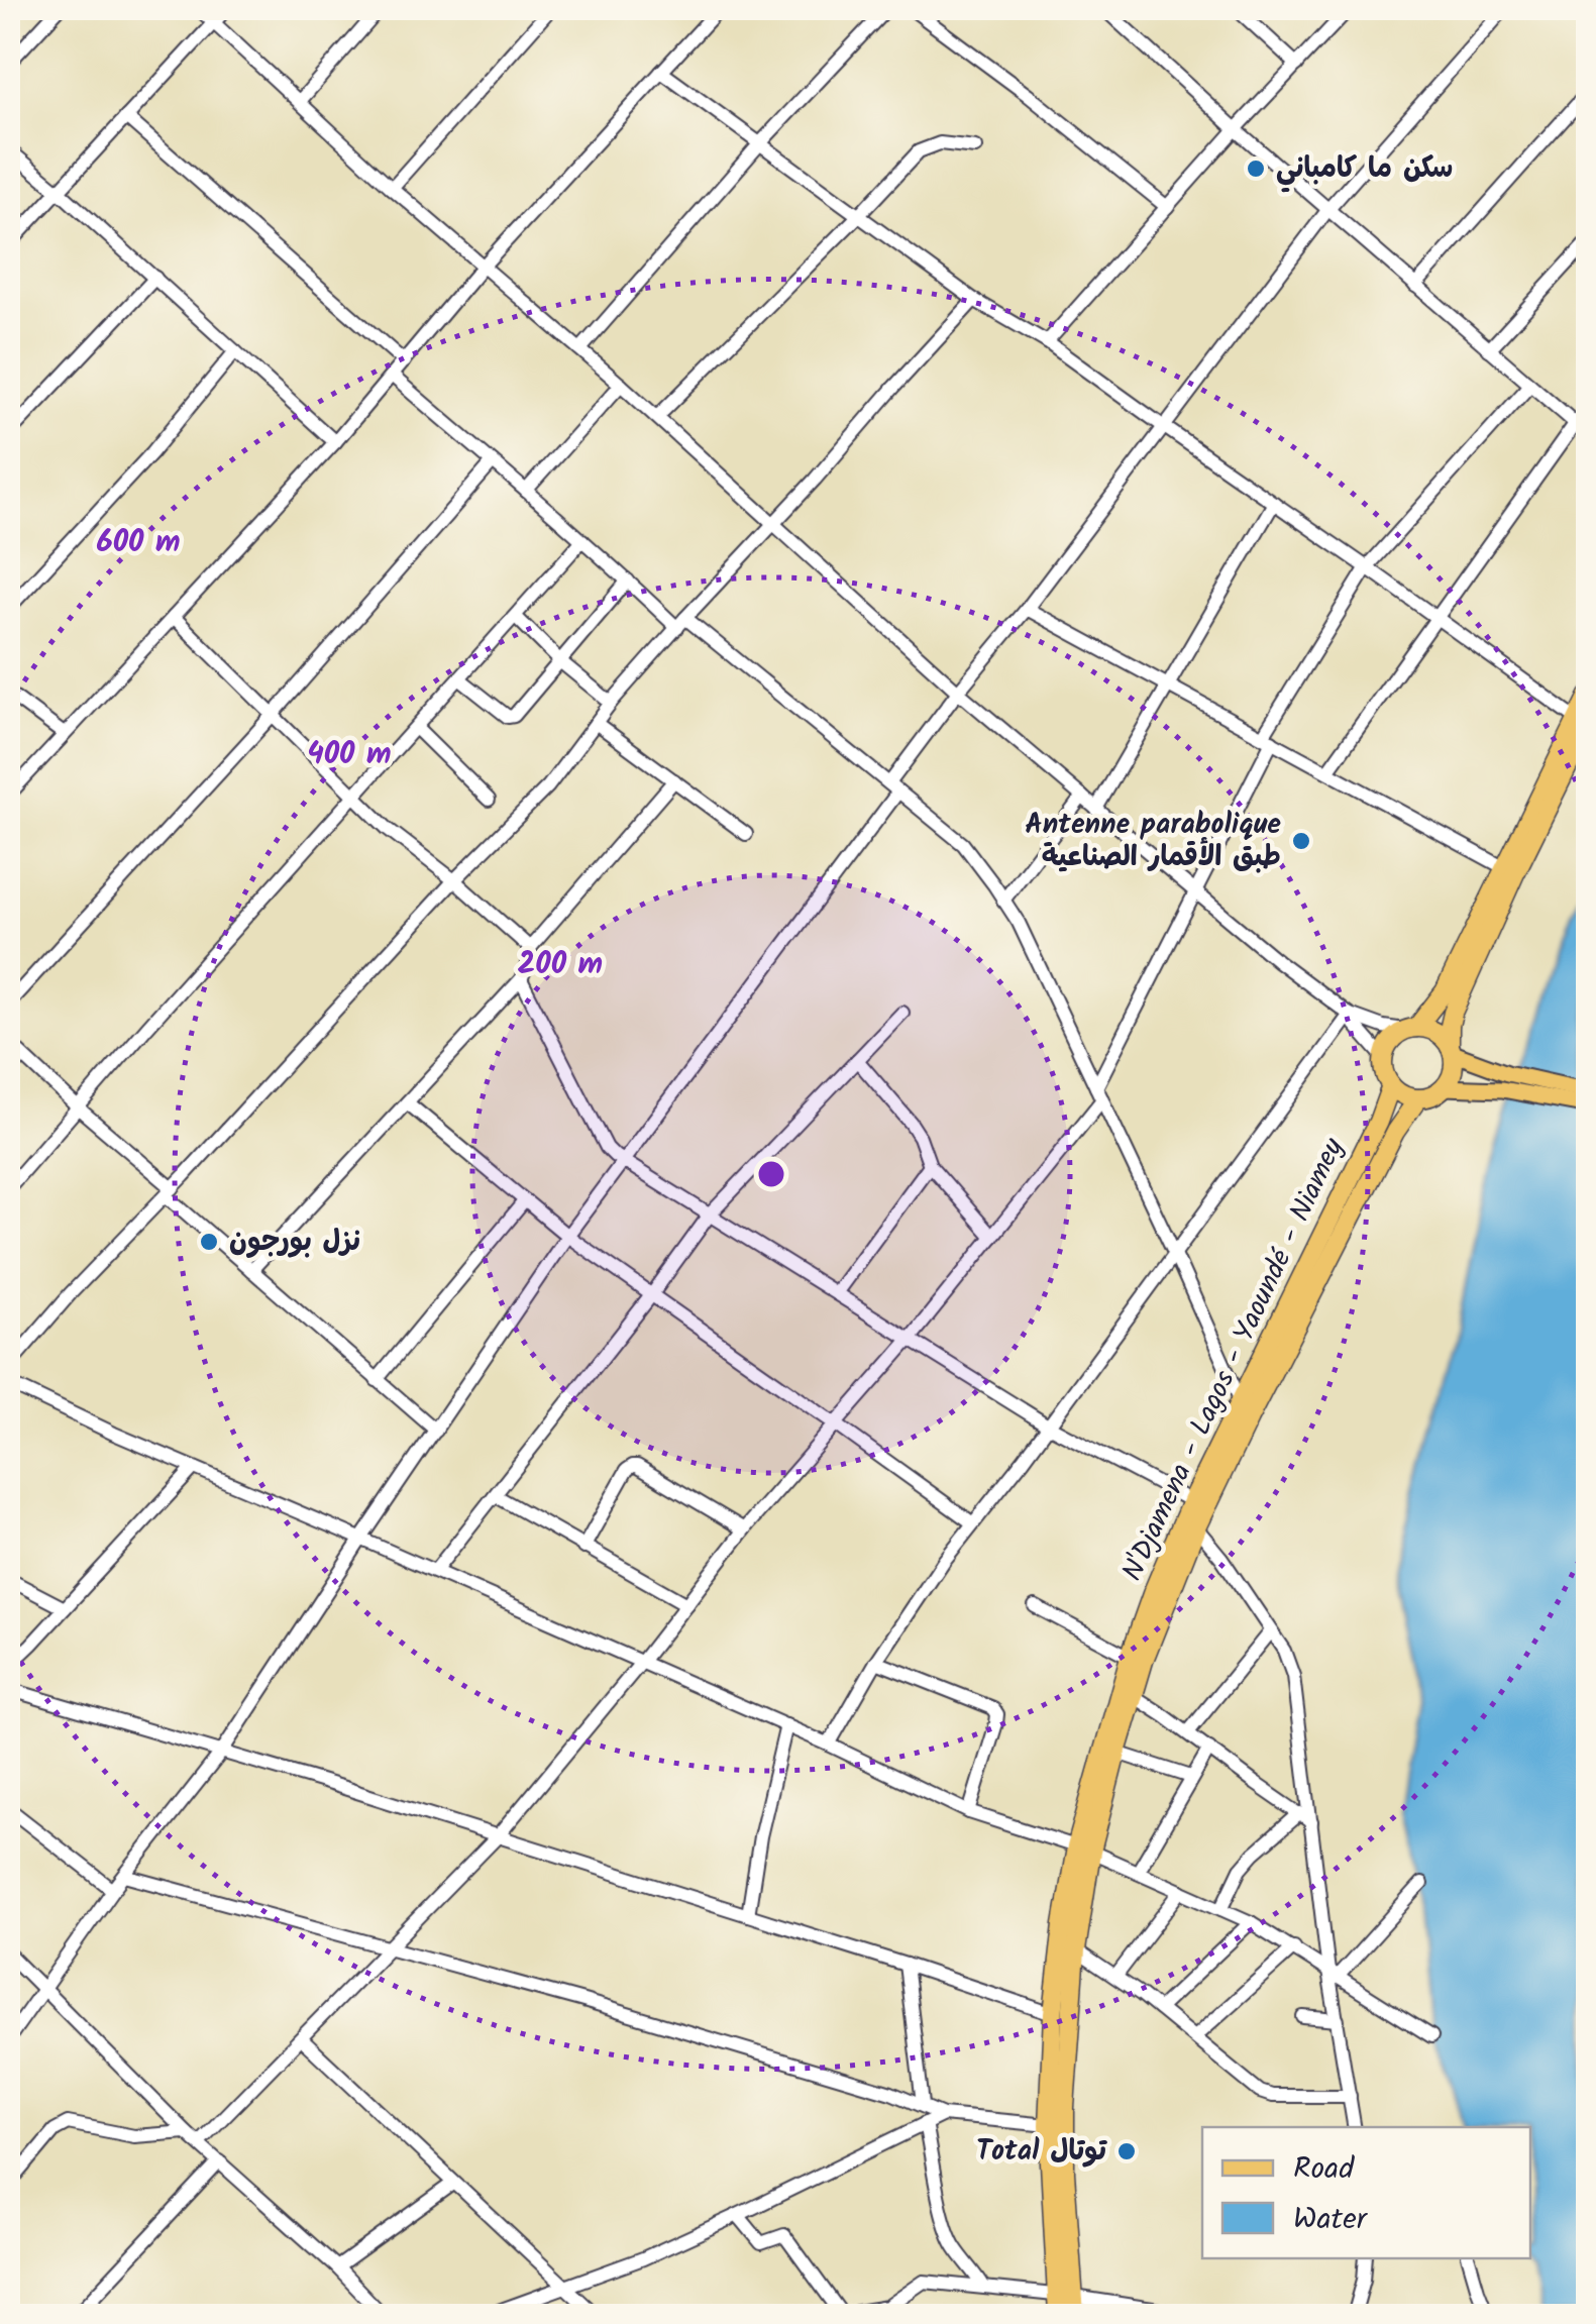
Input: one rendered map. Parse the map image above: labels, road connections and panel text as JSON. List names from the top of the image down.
{
  "streets": {
    "highway": ["N'Djamena - Lagos - Yaoundé - Niamey"]
  },
  "places": [
    "سكن ما كامباني",
    "Antenne parabolique طبق الأقمار الصناعية",
    "نزل بورجون",
    "Total توتال"
  ],
  "legend": ["Road", "Water"],
  "rings": ["600 m", "400 m", "200 m"]
}
